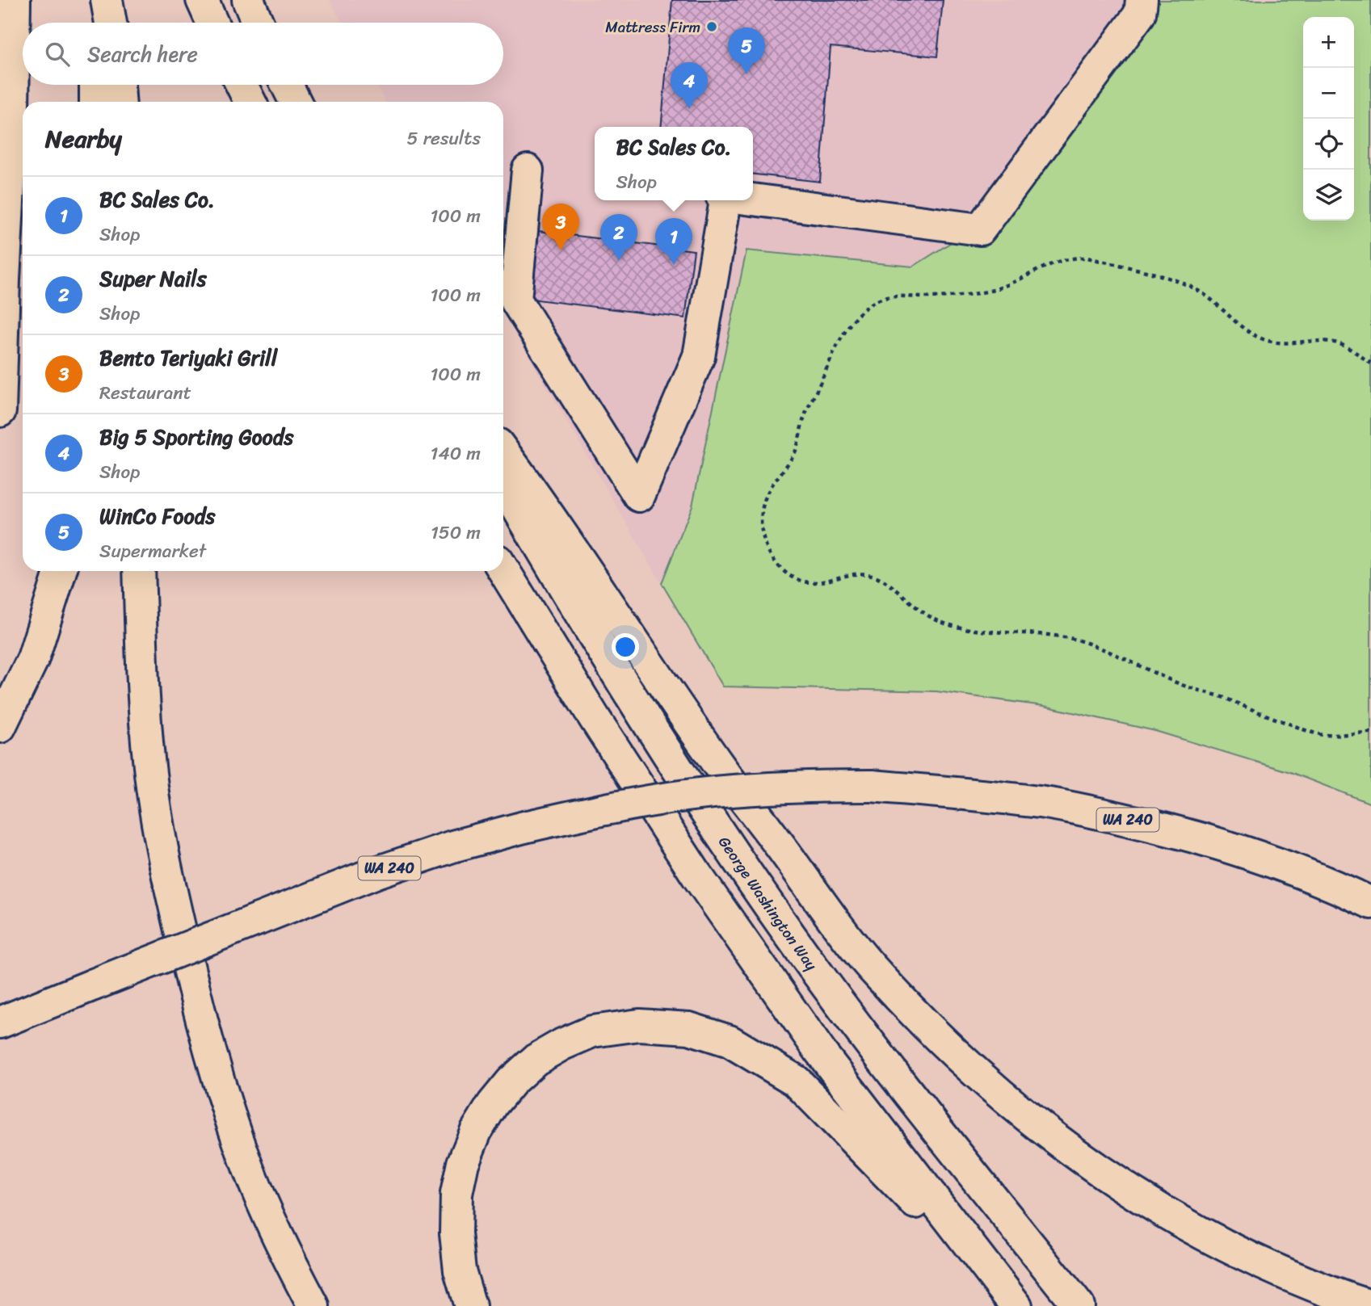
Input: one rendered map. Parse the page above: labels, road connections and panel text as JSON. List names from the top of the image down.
{
  "streets": {
    "main road": ["WA 240", "George Washington Way"]
  },
  "places": ["Mattress Firm"],
  "page": {
    "map_buttons": ["+", "−"],
    "search": "Search here",
    "pins": [
      "5",
      "4",
      "3",
      "2",
      "1"
    ],
    "heading": ["Nearby", "5 results"],
    "popup": ["BC Sales Co.", "Shop"],
    "list": [
      {
        "mark": "1",
        "name": "BC Sales Co.",
        "note": "Shop",
        "value": "100 m"
      },
      {
        "mark": "2",
        "name": "Super Nails",
        "note": "Shop",
        "value": "100 m"
      },
      {
        "mark": "3",
        "name": "Bento Teriyaki Grill",
        "note": "Restaurant",
        "value": "100 m"
      },
      {
        "mark": "4",
        "name": "Big 5 Sporting Goods",
        "note": "Shop",
        "value": "140 m"
      },
      {
        "mark": "5",
        "name": "WinCo Foods",
        "note": "Supermarket",
        "value": "150 m"
      }
    ]
  }
}
